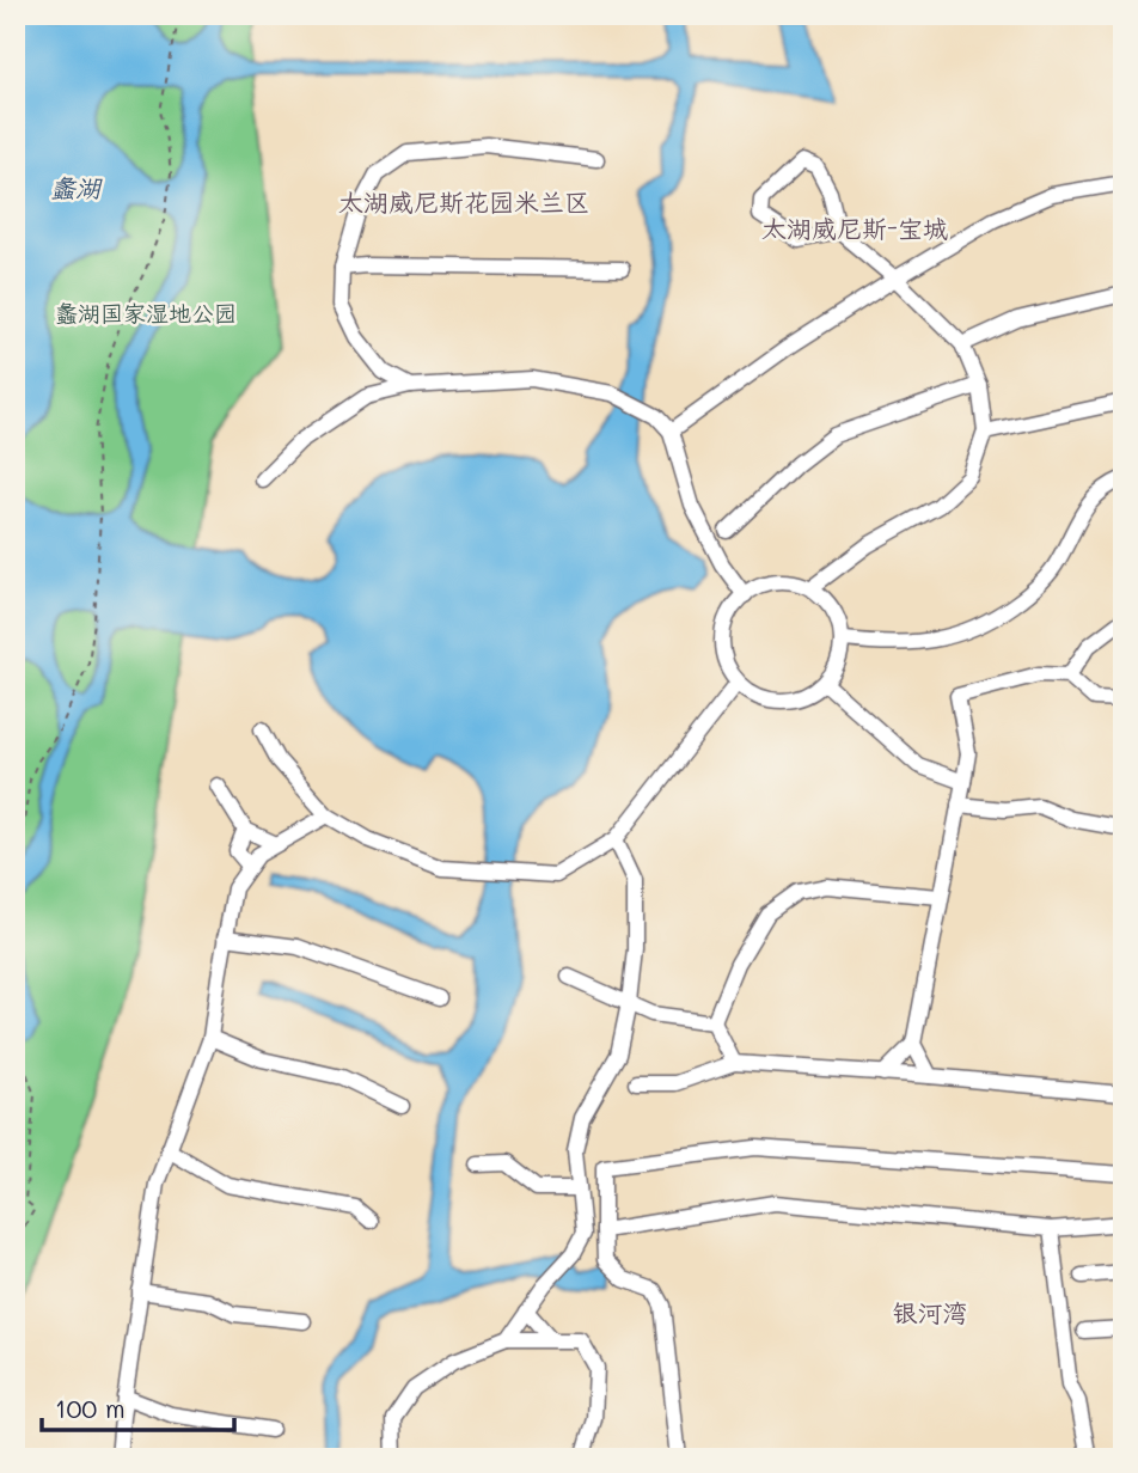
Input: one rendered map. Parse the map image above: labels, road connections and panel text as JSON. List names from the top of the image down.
{
  "districts": ["太湖威尼斯花园米兰区", "太湖威尼斯-宝城", "银河湾"],
  "water": ["蠡湖"],
  "parks": ["蠡湖国家湿地公园"],
  "scale_bar": "100 m"
}
